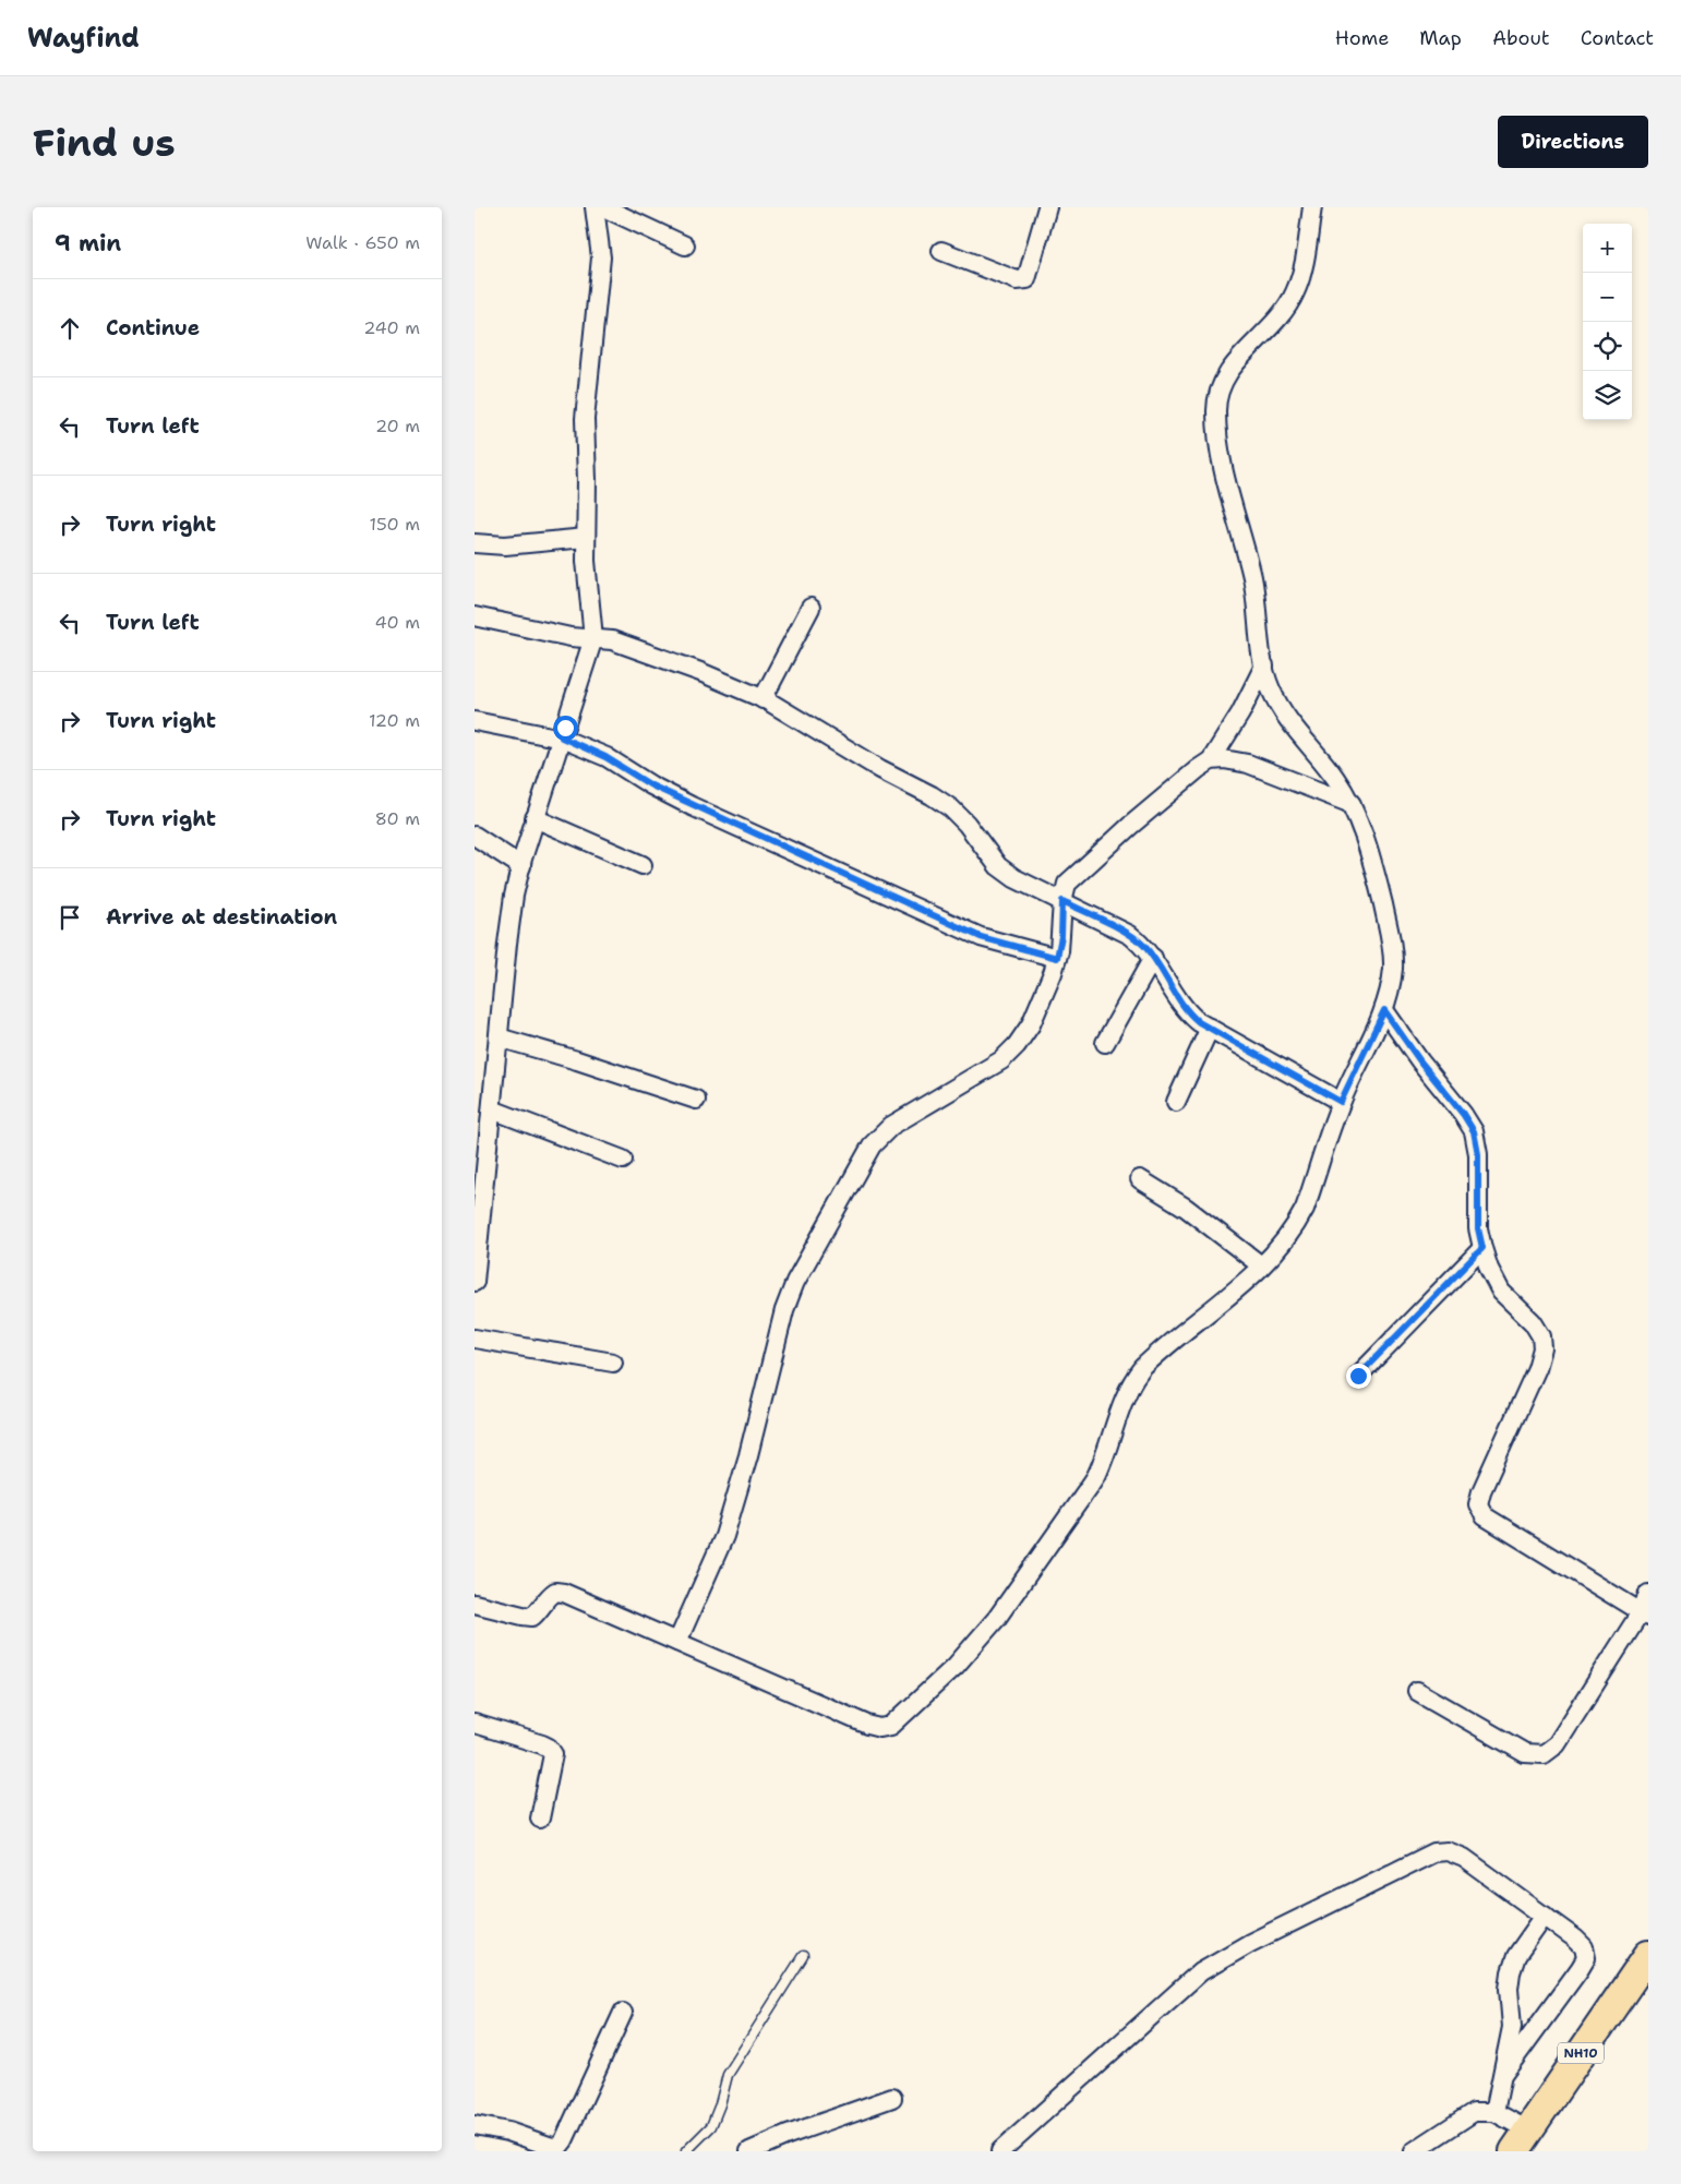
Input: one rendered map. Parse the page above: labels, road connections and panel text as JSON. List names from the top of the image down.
{
  "streets": {
    "highway": ["NH10"]
  },
  "page": {
    "header": "Wayfind",
    "nav": [
      "Home",
      "Map",
      "About",
      "Contact"
    ],
    "buttons": "Directions",
    "title": "Find us",
    "heading": ["9 min", "Walk · 650 m"],
    "map_buttons": ["+", "−"],
    "list": [
      ["Continue", "240 m"],
      ["Turn left", "20 m"],
      ["Turn right", "150 m"],
      ["Turn left", "40 m"],
      ["Turn right", "120 m"],
      ["Turn right", "80 m"],
      "Arrive at destination"
    ]
  }
}
